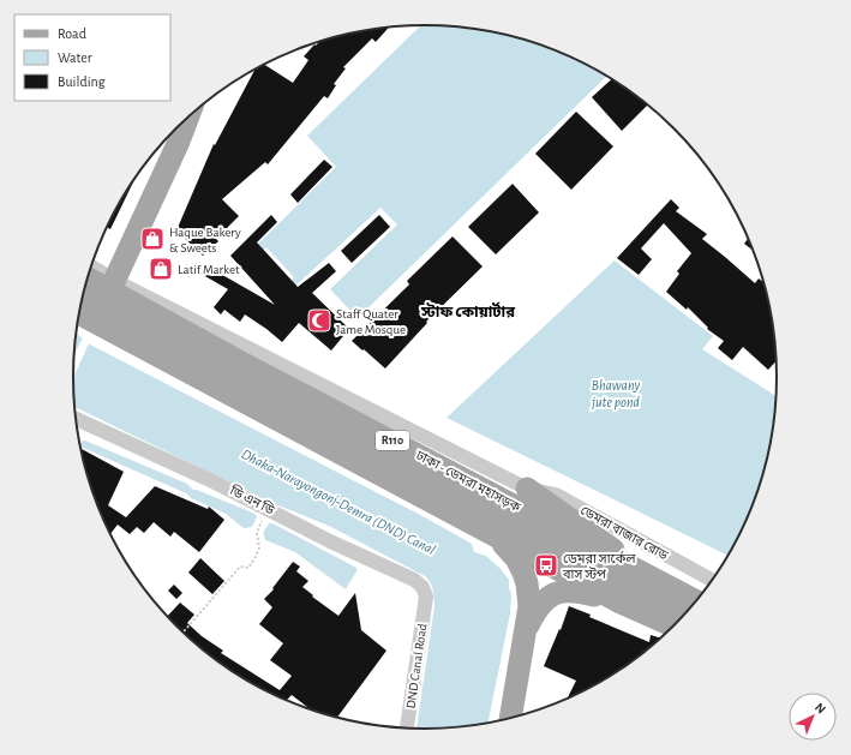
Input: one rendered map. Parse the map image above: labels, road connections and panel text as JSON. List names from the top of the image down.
{
  "streets": {
    "main road": ["R110", "ঢাকা - ডেমরা মহাসড়ক"],
    "street": ["ডি এন ডি", "ডেমরা বাজার রোড", "DND Canal Road"]
  },
  "crossings": [
    ["ডি এন ডি", "DND Canal Road"]
  ],
  "districts": ["স্টাফ কোয়ার্টার"],
  "water": ["Bhawany jute pond", "Dhaka-Narayongonj-Demra (DND) Canal"],
  "places": {
    "shop": ["Haque Bakery & Sweets", "Latif Market"],
    "mosque": ["Staff Quater Jame Mosque"],
    "bus stop": ["ডেমরা সার্কেল বাস স্টপ"]
  },
  "legend": ["Road", "Water", "Building"],
  "north": "top right"
}
